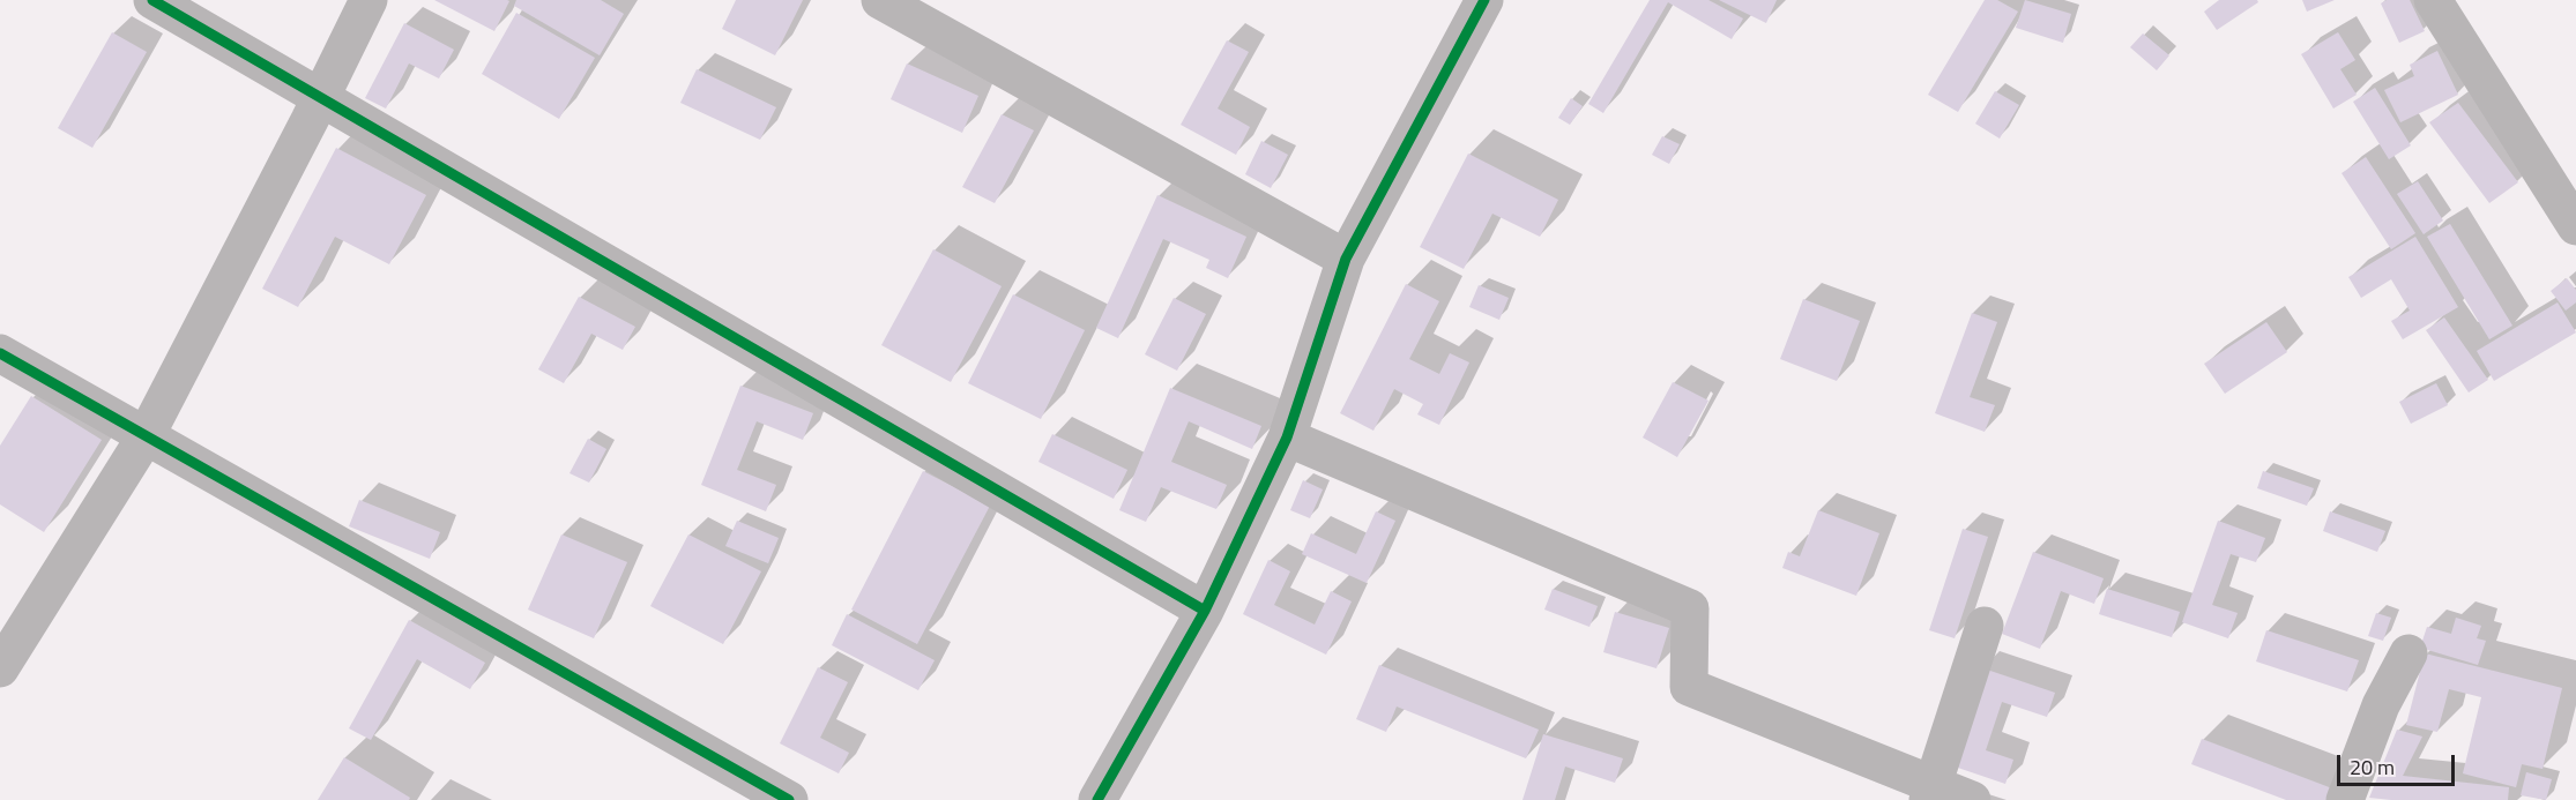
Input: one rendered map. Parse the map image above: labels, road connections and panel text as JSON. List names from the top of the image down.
{
  "scale_bar": "20 m"
}
